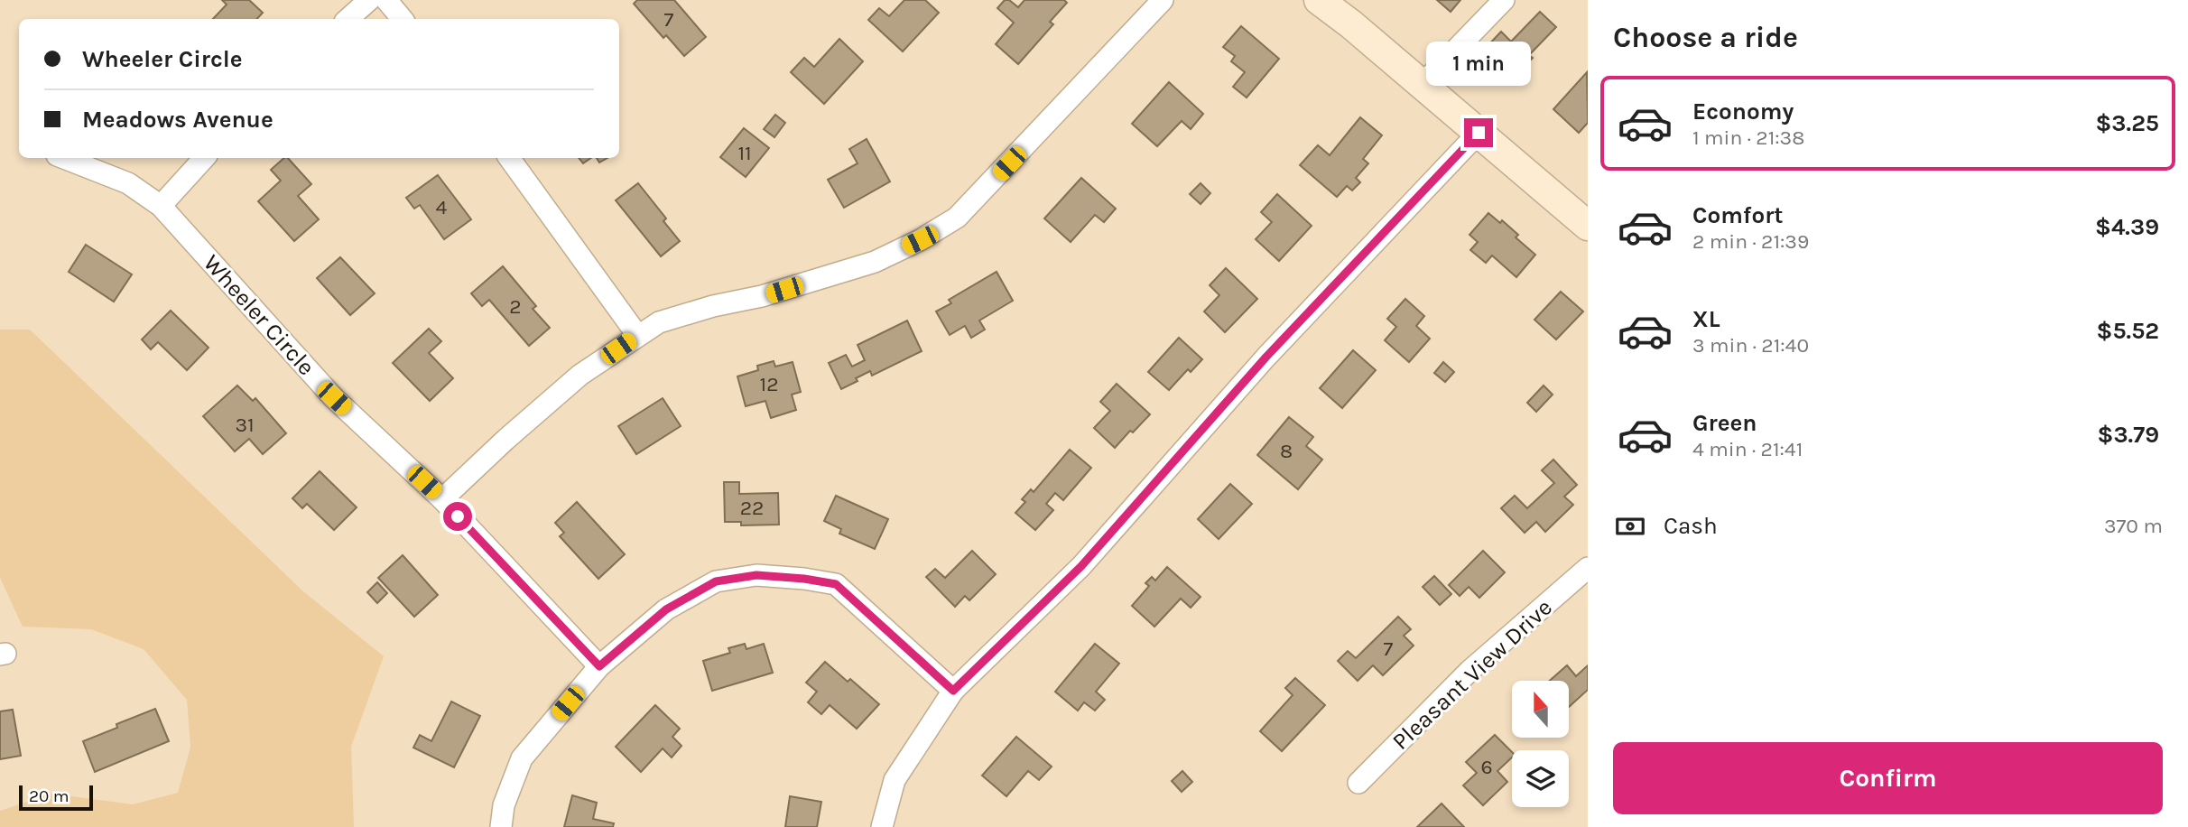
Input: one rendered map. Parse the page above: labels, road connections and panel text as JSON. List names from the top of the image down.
{
  "streets": {
    "street": ["Wheeler Circle", "Pleasant View Drive"]
  },
  "house_numbers": [
    "7",
    "11",
    "4",
    "2",
    "12",
    "31",
    "8",
    "22",
    "7",
    "6"
  ],
  "scale_bar": "20 m",
  "north": "top",
  "page": {
    "heading": "Choose a ride",
    "banner": ["Wheeler Circle", "Meadows Avenue"],
    "bubble": "1 min",
    "list": [
      {
        "name": "Economy",
        "note": "1 min · 21:38",
        "value": "$3.25"
      },
      {
        "name": "Comfort",
        "note": "2 min · 21:39",
        "value": "$4.39"
      },
      {
        "name": "XL",
        "note": "3 min · 21:40",
        "value": "$5.52"
      },
      {
        "name": "Green",
        "note": "4 min · 21:41",
        "value": "$3.79"
      }
    ],
    "pay": ["Cash", "370 m"],
    "buttons": "Confirm",
    "scale": "20 m"
  }
}
